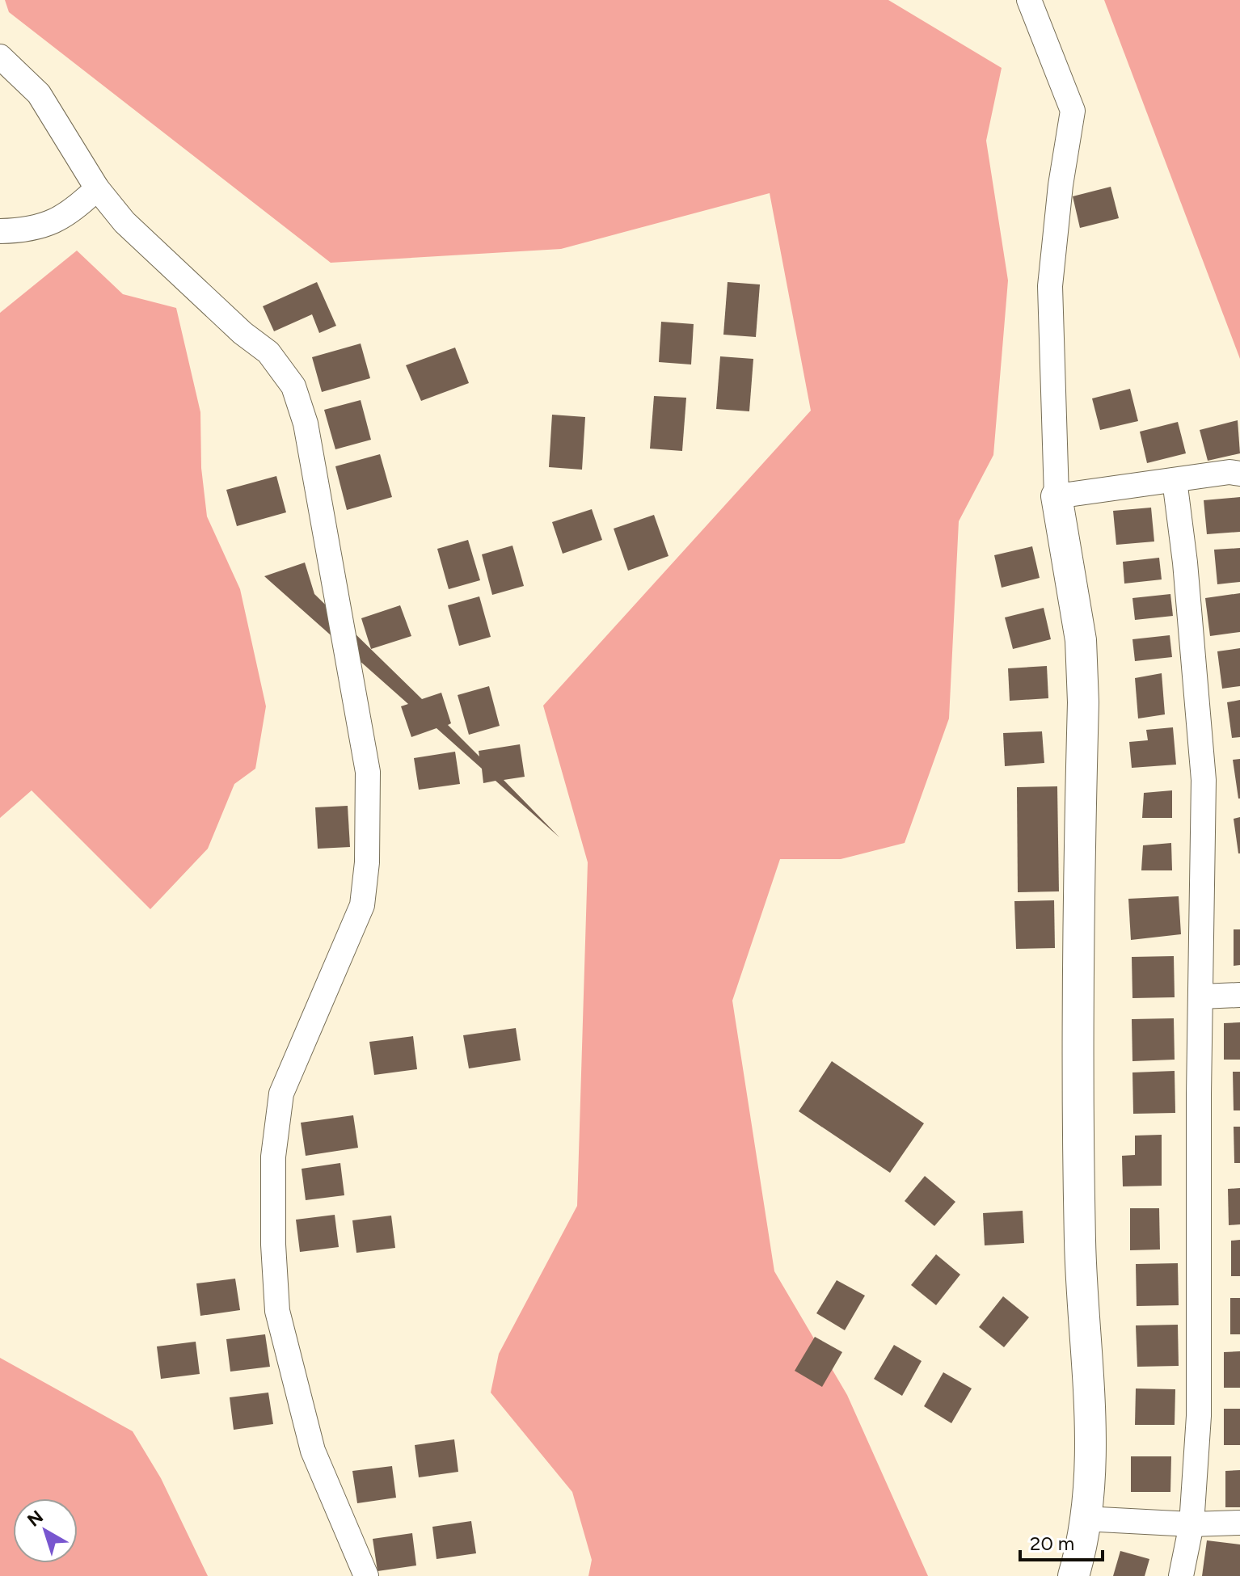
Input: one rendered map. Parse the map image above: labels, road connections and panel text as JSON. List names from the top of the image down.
{
  "scale_bar": "20 m",
  "north": "top left"
}
